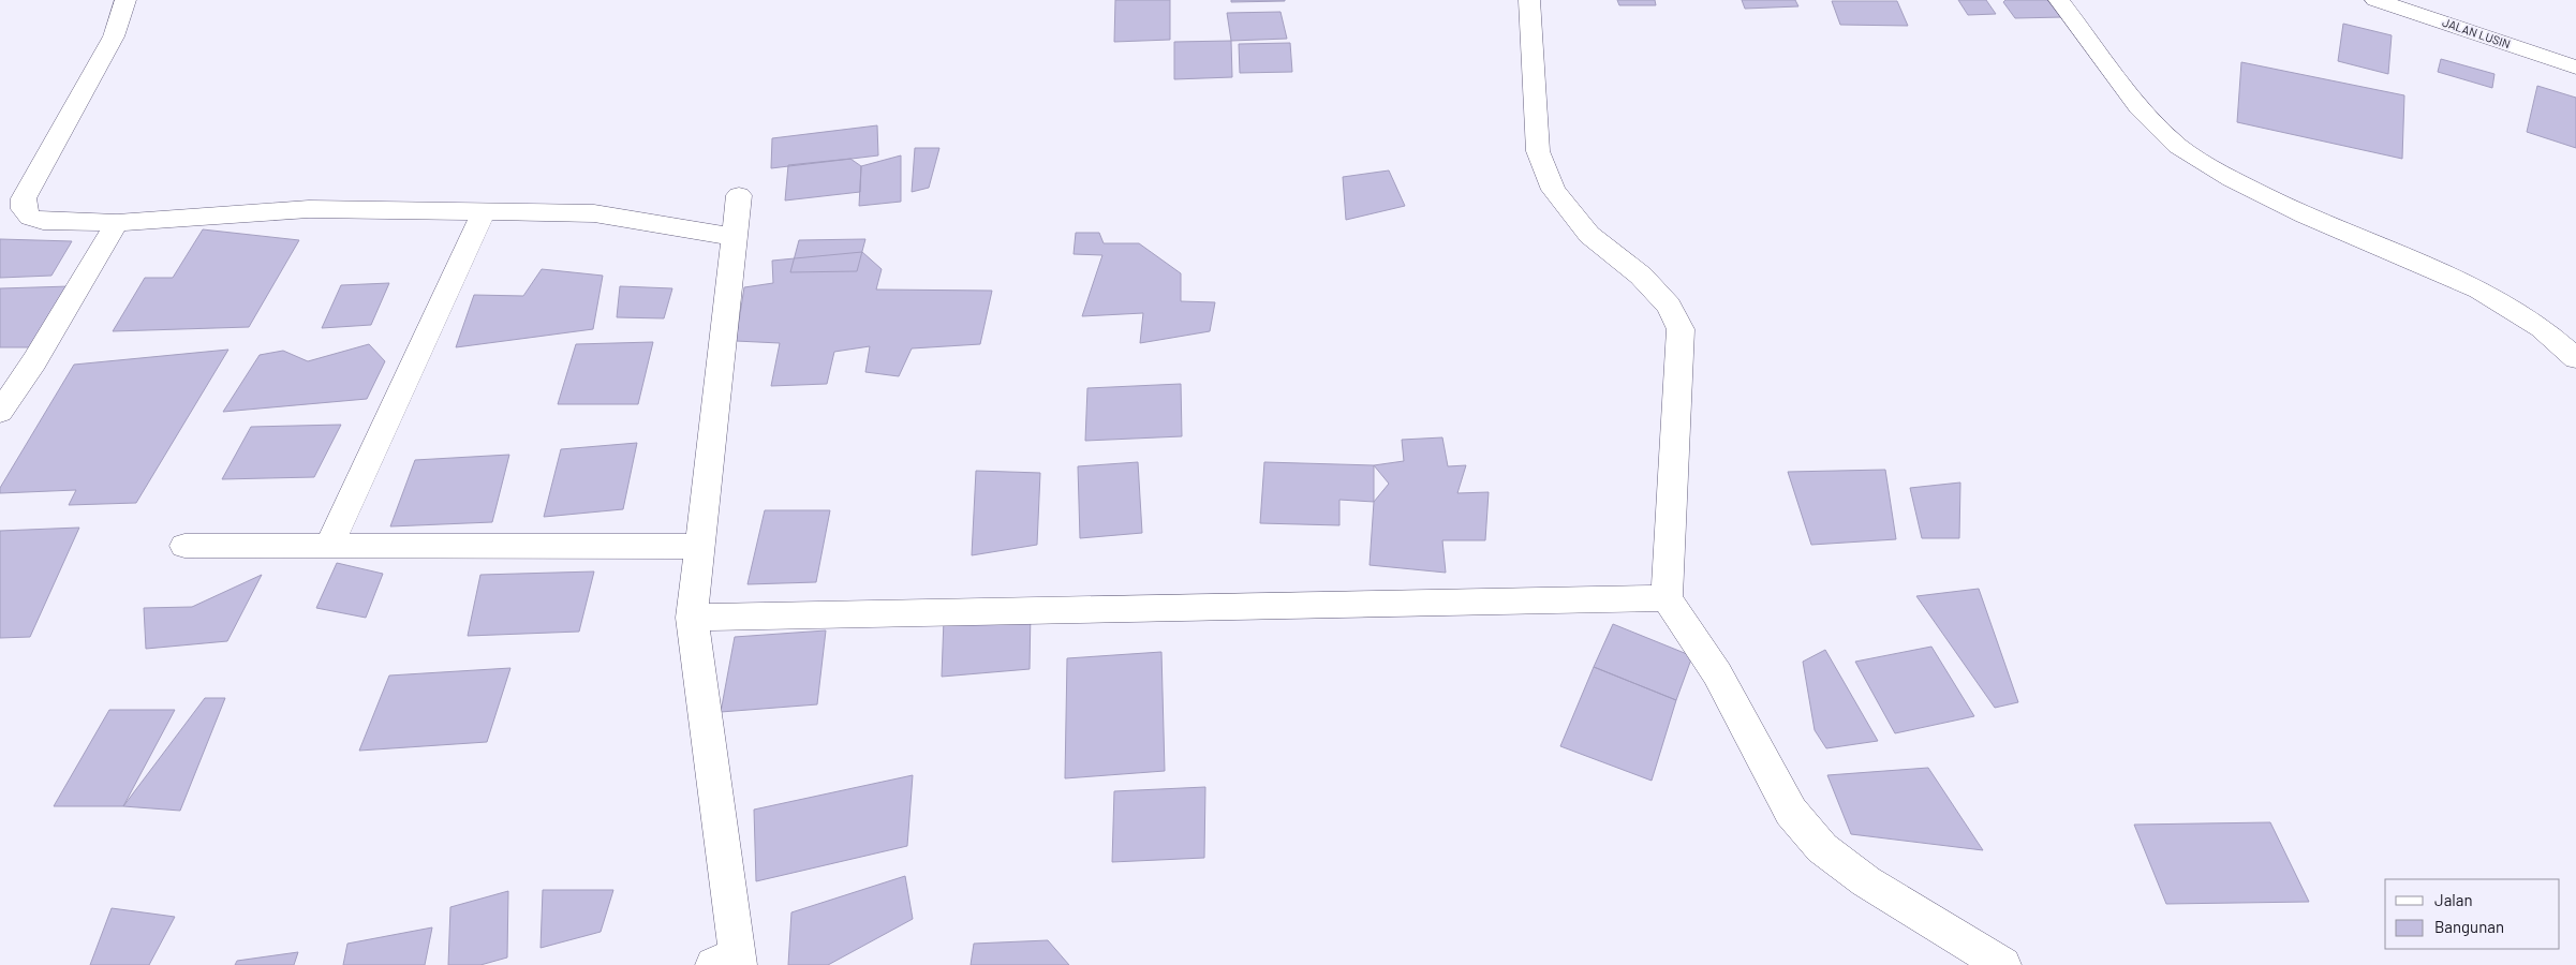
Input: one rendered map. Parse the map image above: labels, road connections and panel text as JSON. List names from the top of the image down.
{
  "streets": {
    "street": ["JALAN LUSIN"]
  },
  "legend": ["Jalan", "Bangunan"]
}
